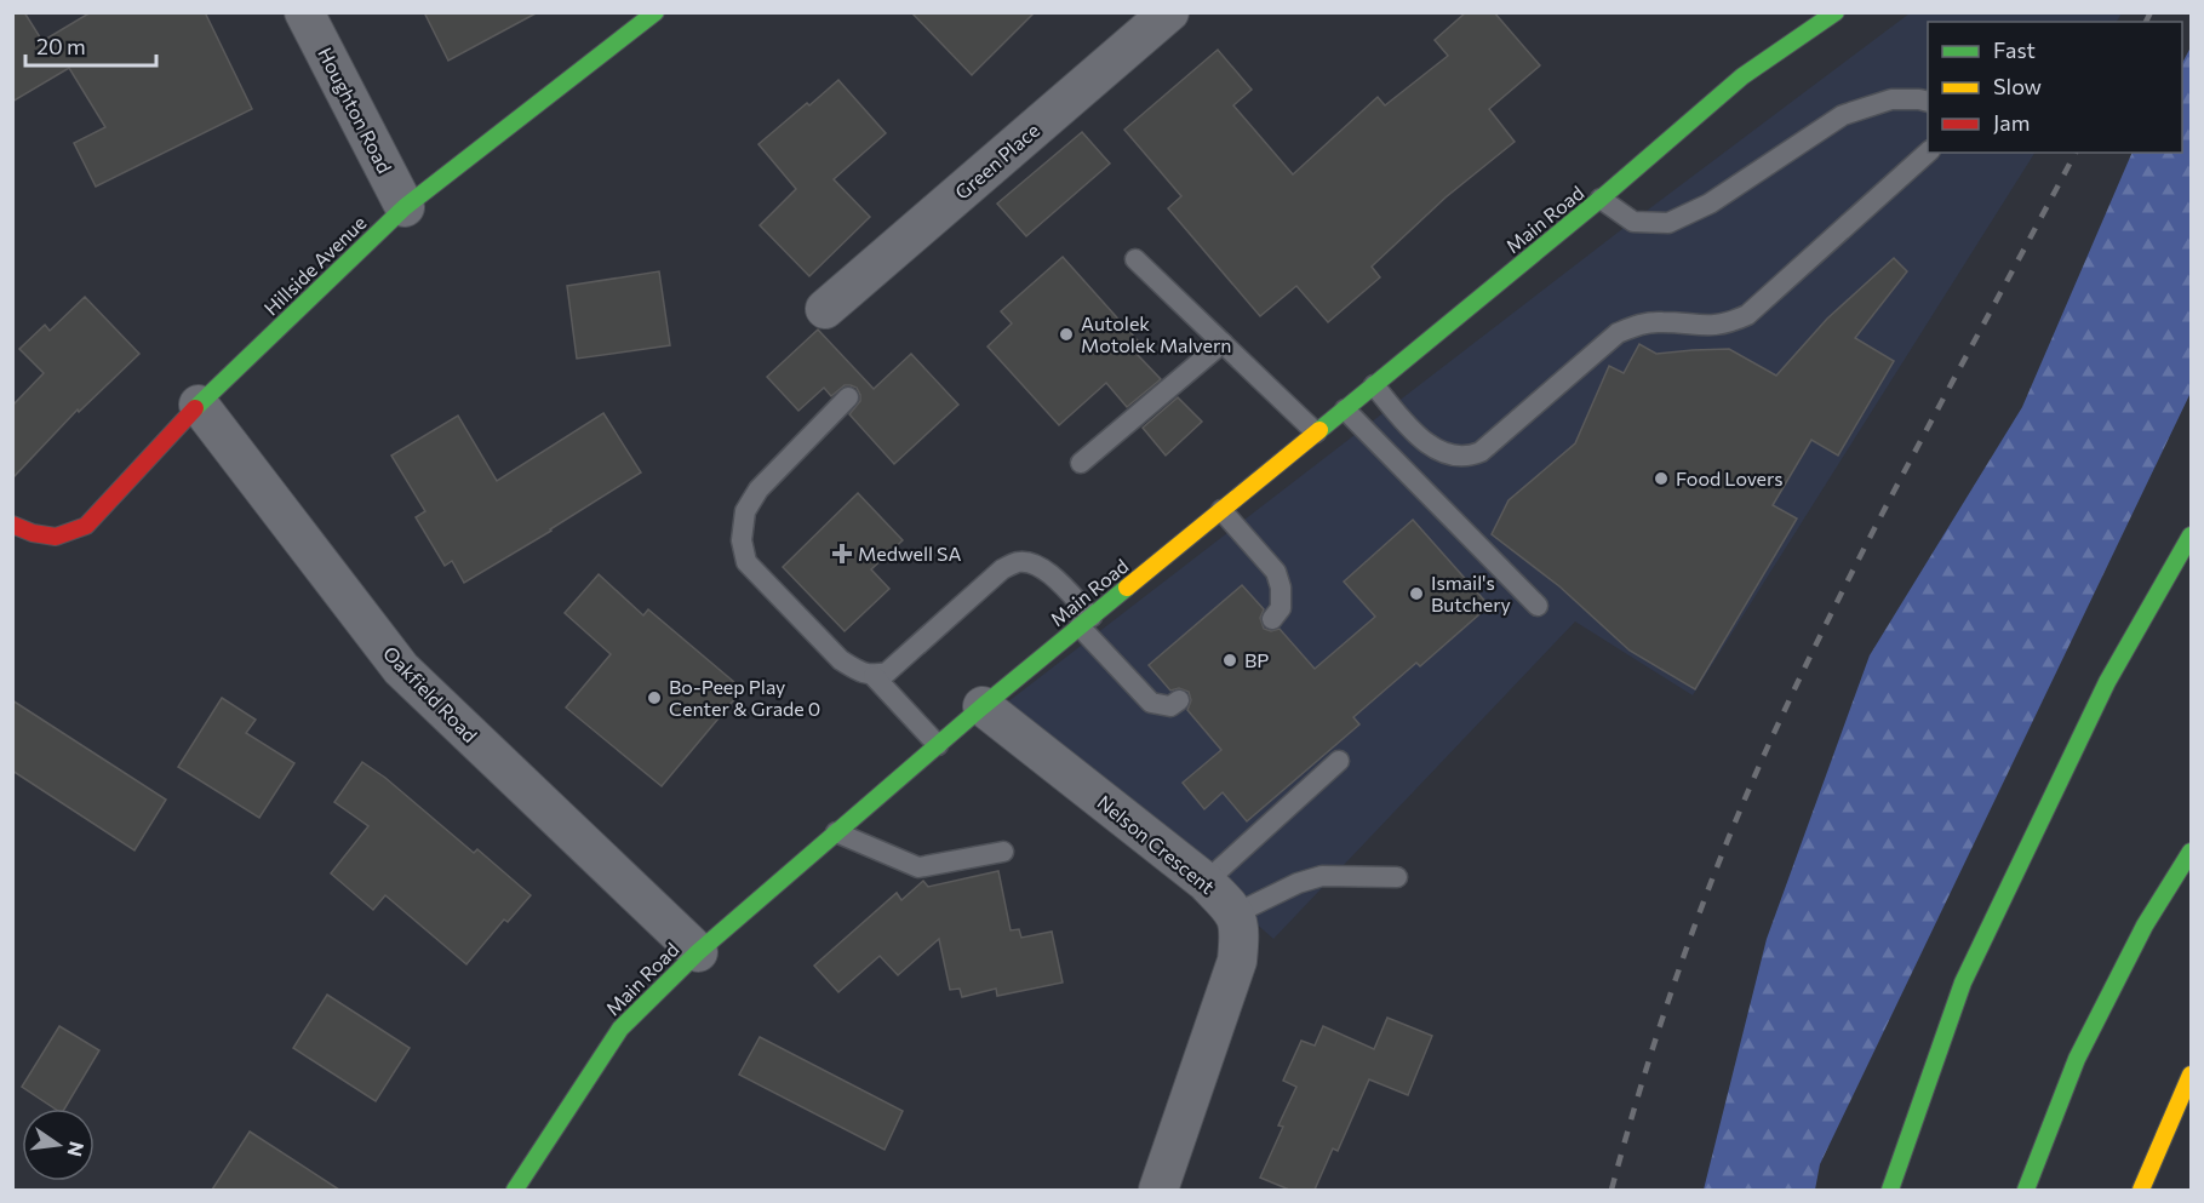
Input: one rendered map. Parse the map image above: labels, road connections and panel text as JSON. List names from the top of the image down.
{
  "streets": {
    "main road": ["Main Road", "Hillside Avenue"],
    "street": [
      "Houghton Road",
      "Green Place",
      "Oakfield Road",
      "Nelson Crescent"
    ]
  },
  "crossings": [
    ["Houghton Road", "Hillside Avenue"],
    ["Main Road", "Oakfield Road"],
    ["Main Road", "Nelson Crescent"],
    ["Hillside Avenue", "Oakfield Road"]
  ],
  "places": {
    "other": [
      "Autolek Motolek Malvern",
      "Food Lovers",
      "Ismail's Butchery",
      "BP",
      "Bo-Peep Play Center & Grade 0"
    ],
    "health": ["Medwell SA"]
  },
  "legend": ["Fast", "Slow", "Jam"],
  "scale_bar": "20 m",
  "north": "right"
}
